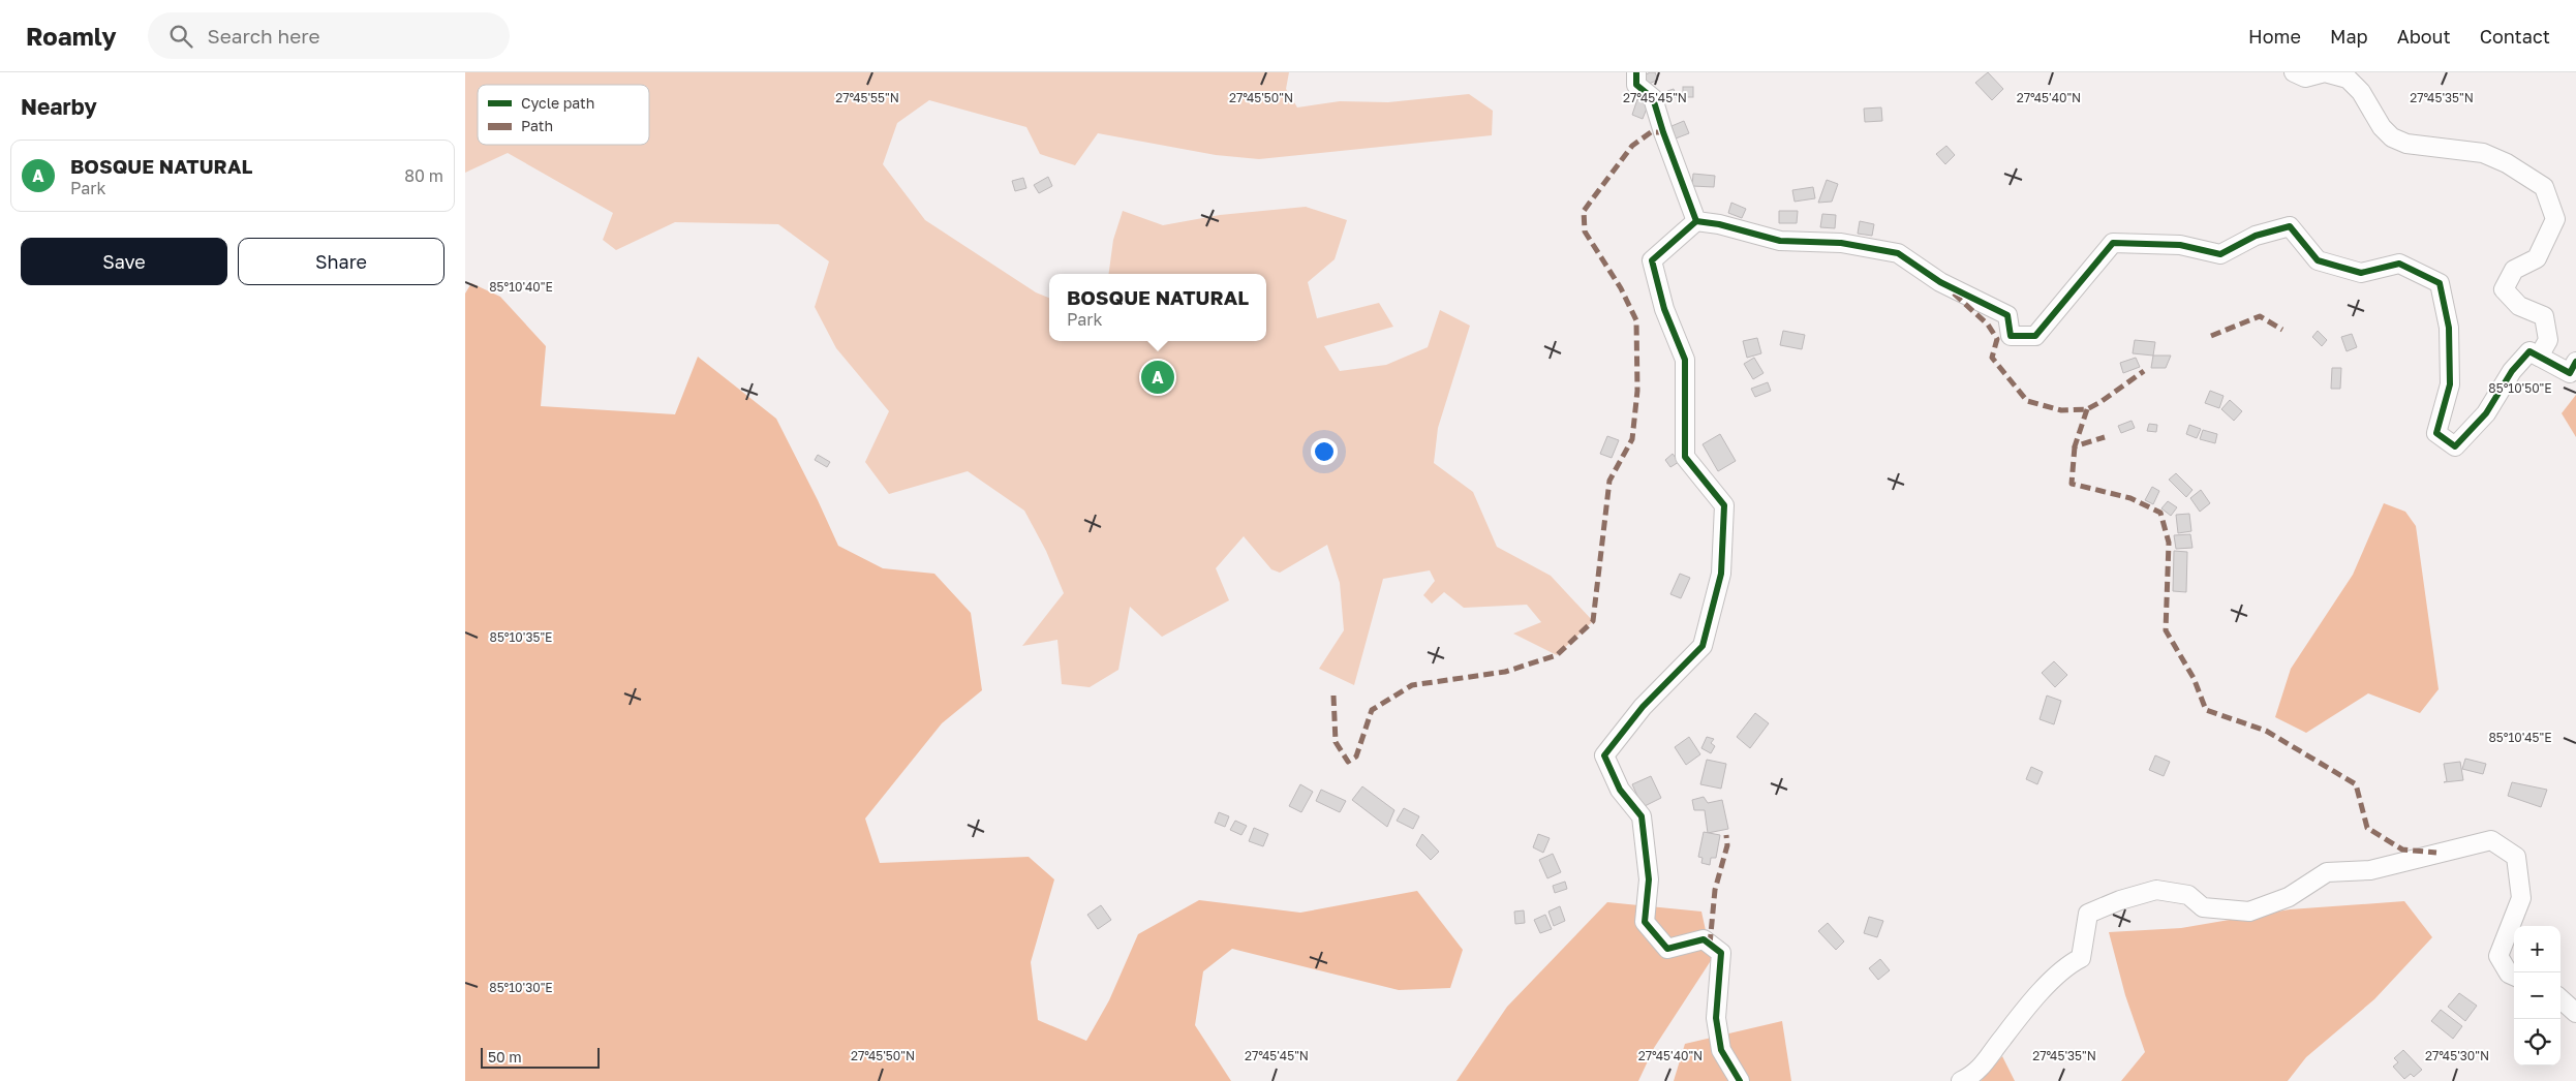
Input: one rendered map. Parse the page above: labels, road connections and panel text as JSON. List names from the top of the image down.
{
  "legend": ["Cycle path", "Path"],
  "scale_bar": "50 m",
  "page": {
    "header": "Roamly",
    "search": "Search here",
    "nav": [
      "Home",
      "Map",
      "About",
      "Contact"
    ],
    "heading": "Nearby",
    "list": [
      {
        "mark": "A",
        "name": "BOSQUE NATURAL",
        "note": "Park",
        "value": "80 m"
      }
    ],
    "buttons": ["Save", "Share"],
    "popup": ["BOSQUE NATURAL", "Park"],
    "pins": "A",
    "map_buttons": ["+", "−"],
    "scale": "50 m"
  },
  "coordinates": [
    "27°45'55\"N",
    "27°45'50\"N",
    "27°45'45\"N",
    "27°45'40\"N",
    "27°45'35\"N",
    "85°10'40\"E",
    "85°10'50\"E",
    "85°10'35\"E",
    "85°10'45\"E",
    "85°10'30\"E",
    "27°45'30\"N"
  ]
}
